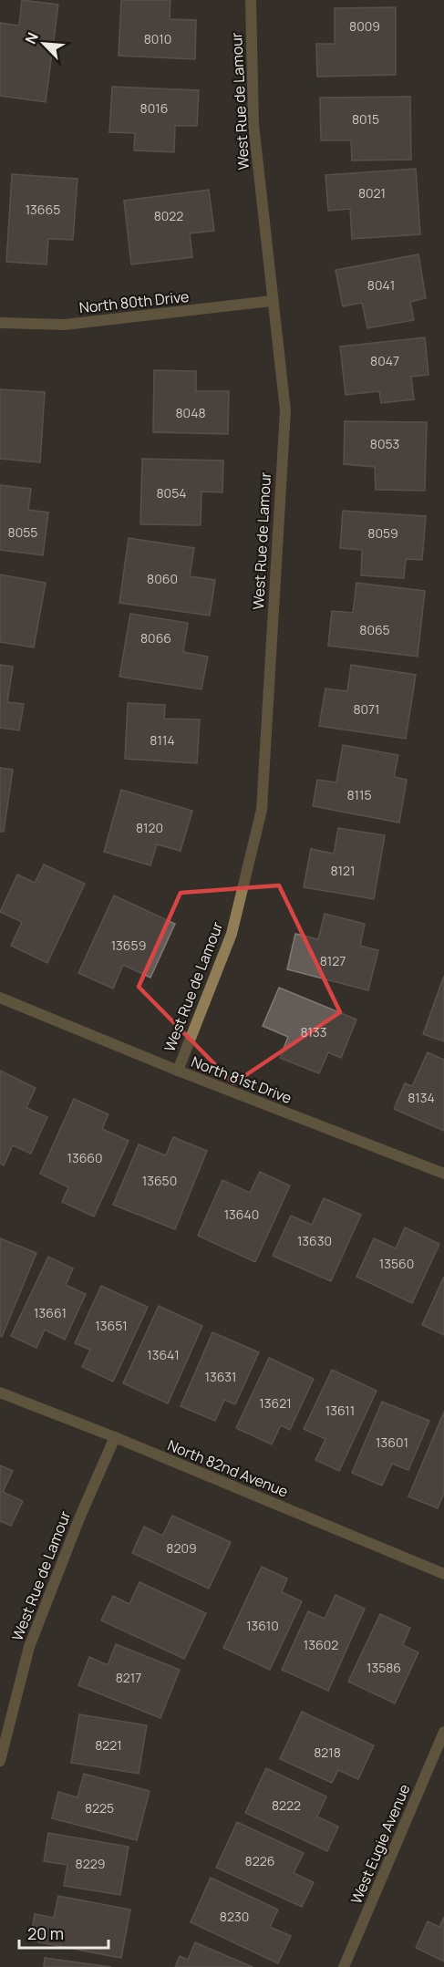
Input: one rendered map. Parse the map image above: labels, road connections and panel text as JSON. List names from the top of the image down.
{
  "streets": {
    "street": [
      "West Rue de Lamour",
      "North 80th Drive",
      "North 81st Drive",
      "North 82nd Avenue",
      "West Eugie Avenue"
    ]
  },
  "crossings": [
    ["West Rue de Lamour", "North 80th Drive"],
    ["West Rue de Lamour", "North 81st Drive"],
    ["West Rue de Lamour", "North 82nd Avenue"]
  ],
  "house_numbers": [
    "8009",
    "8010",
    "8016",
    "8015",
    "8021",
    "13665",
    "8022",
    "8041",
    "8047",
    "8048",
    "8053",
    "8054",
    "8055",
    "8059",
    "8060",
    "8065",
    "8066",
    "8071",
    "8114",
    "8115",
    "8120",
    "8121",
    "13659",
    "8127",
    "8133",
    "8134",
    "13660",
    "13650",
    "13640",
    "13630",
    "13560",
    "13661",
    "13651",
    "13641",
    "13631",
    "13621",
    "13611",
    "13601",
    "8209",
    "13610",
    "13602",
    "13586",
    "8217",
    "8221",
    "8218",
    "8222",
    "8225",
    "8226",
    "8229",
    "8230"
  ],
  "scale_bar": "20 m",
  "north": "top left"
}
